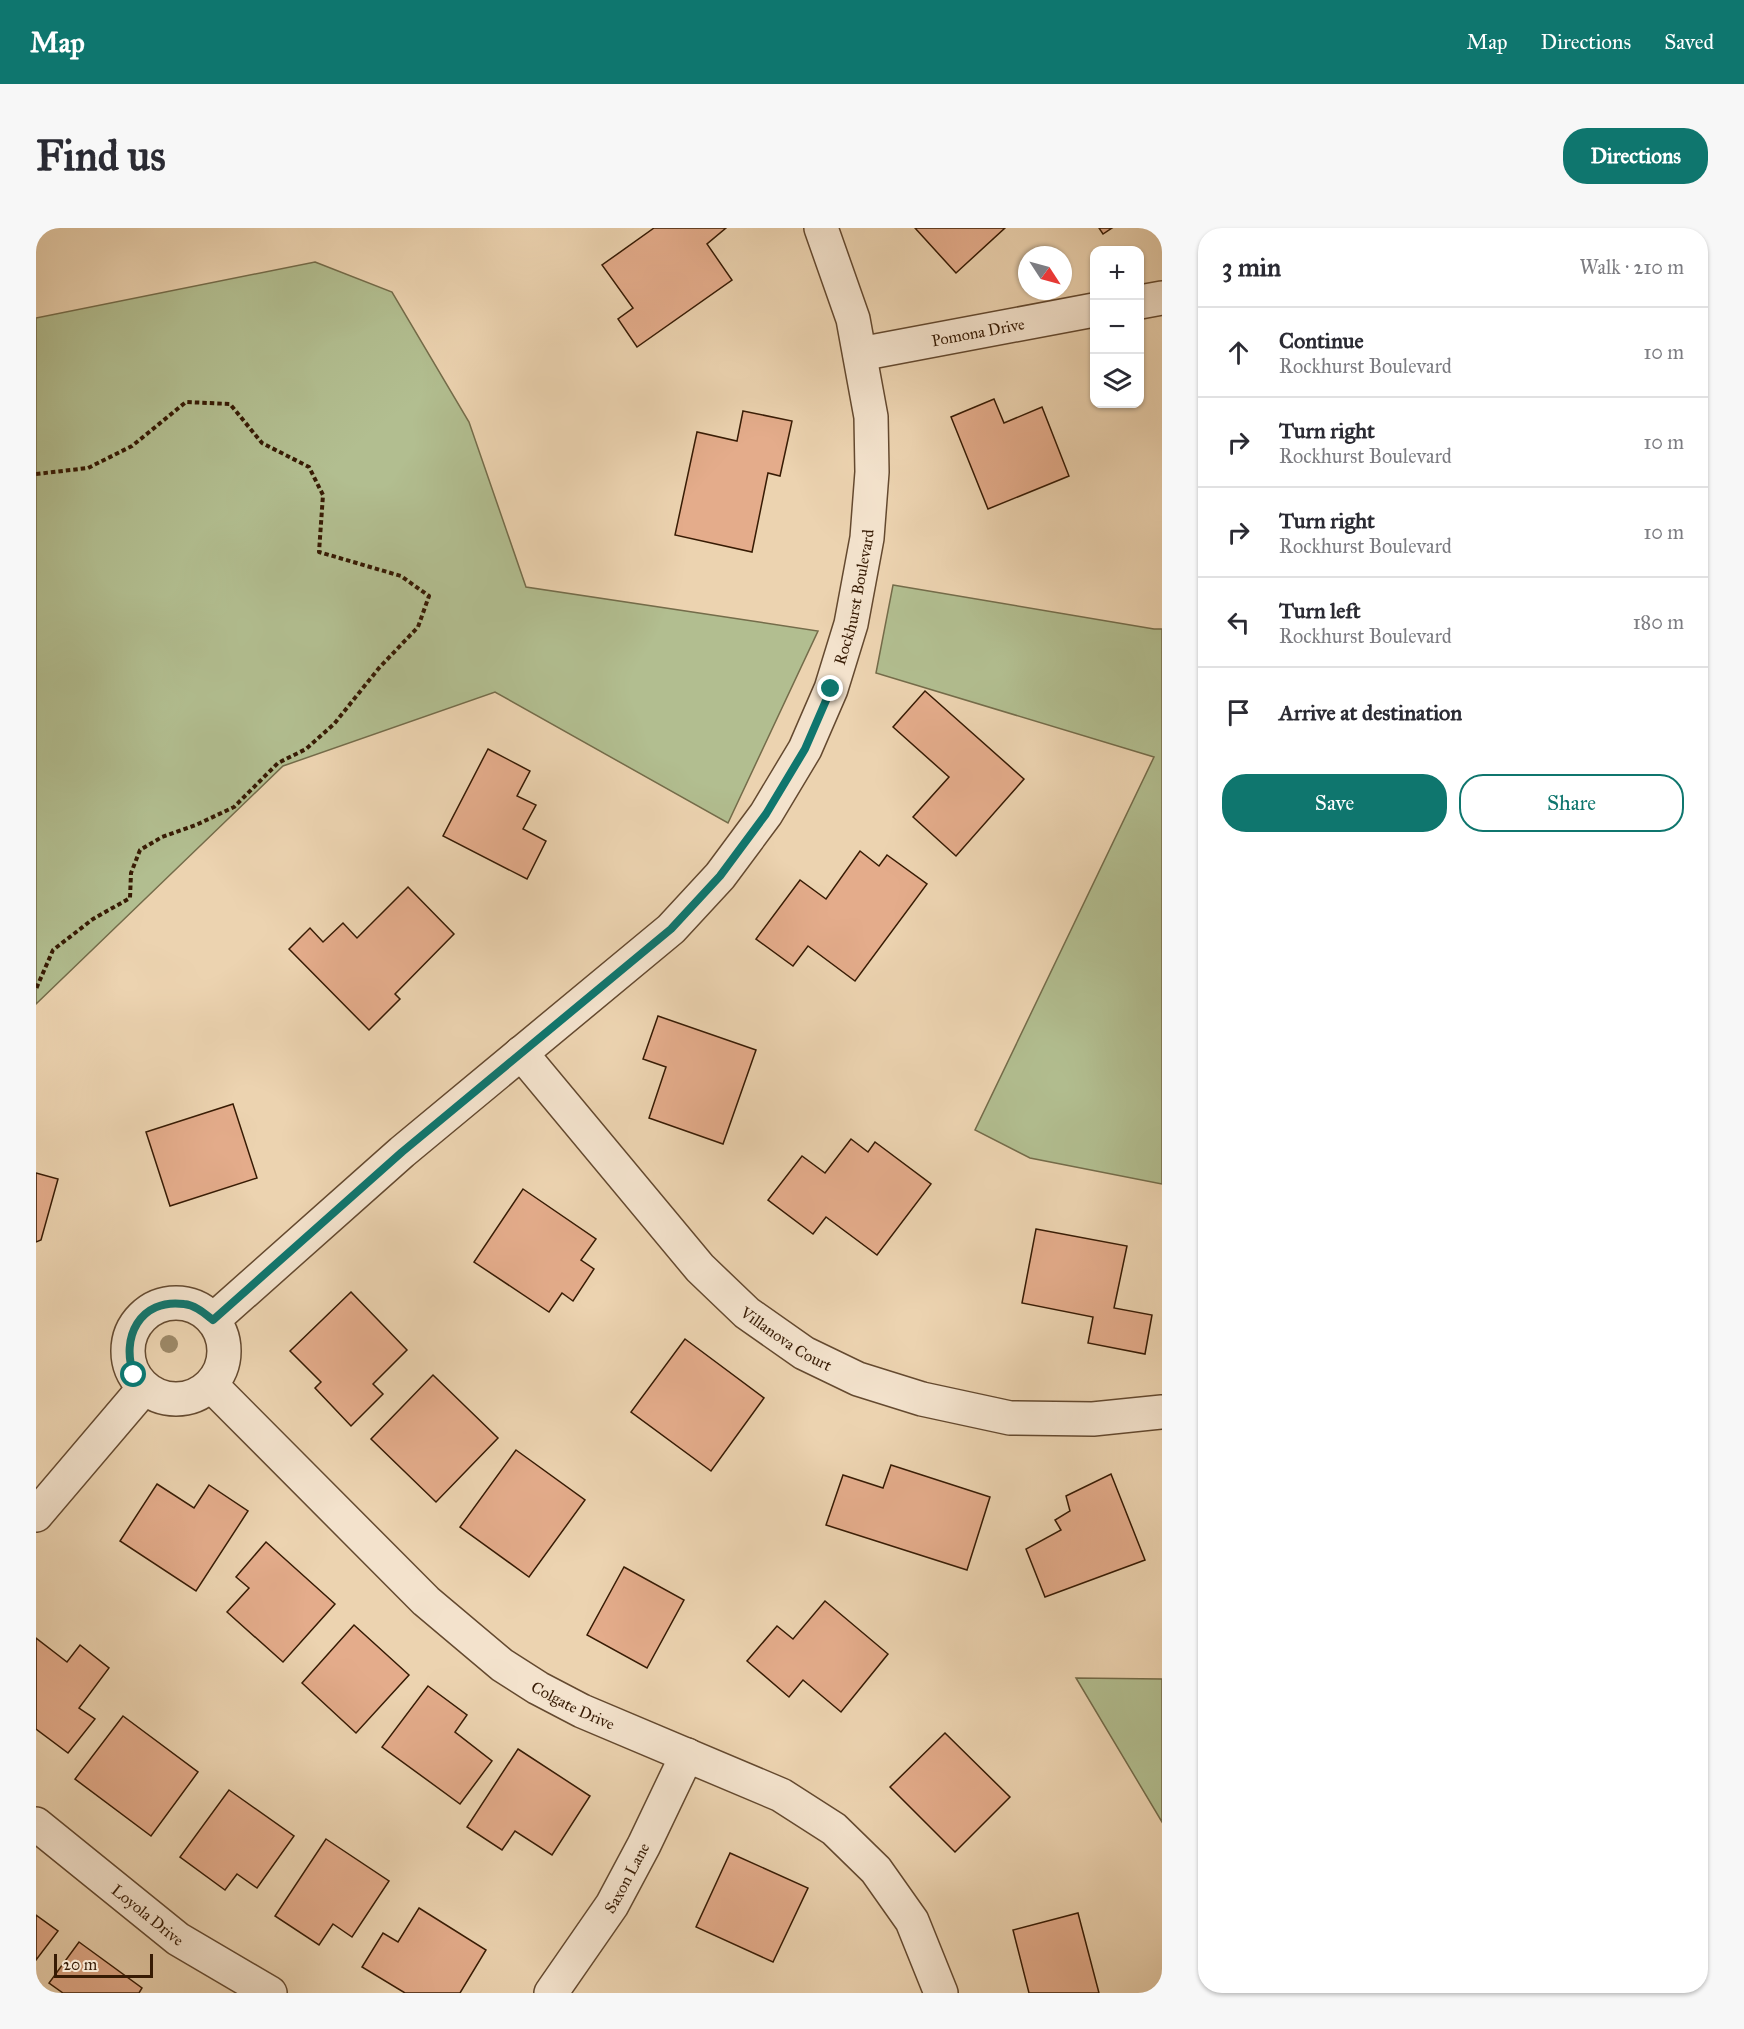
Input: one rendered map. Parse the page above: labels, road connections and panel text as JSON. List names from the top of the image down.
{
  "streets": {
    "street": [
      "Pomona Drive",
      "Rockhurst Boulevard",
      "Villanova Court",
      "Colgate Drive",
      "Saxon Lane",
      "Loyola Drive"
    ]
  },
  "crossings": [
    ["Pomona Drive", "Rockhurst Boulevard"],
    ["Rockhurst Boulevard", "Villanova Court"],
    ["Rockhurst Boulevard", "Colgate Drive"],
    ["Colgate Drive", "Saxon Lane"]
  ],
  "scale_bar": "20 m",
  "north": "bottom right",
  "page": {
    "header": "Map",
    "nav": ["Map", "Directions", "Saved"],
    "buttons": [
      "Directions",
      ["Save", "Share"]
    ],
    "title": "Find us",
    "heading": ["3 min", "Walk · 210 m"],
    "map_buttons": ["+", "−"],
    "list": [
      ["Continue", "Rockhurst Boulevard", "10 m"],
      ["Turn right", "Rockhurst Boulevard", "10 m"],
      ["Turn right", "Rockhurst Boulevard", "10 m"],
      ["Turn left", "Rockhurst Boulevard", "180 m"],
      "Arrive at destination"
    ],
    "scale": "20 m"
  }
}
